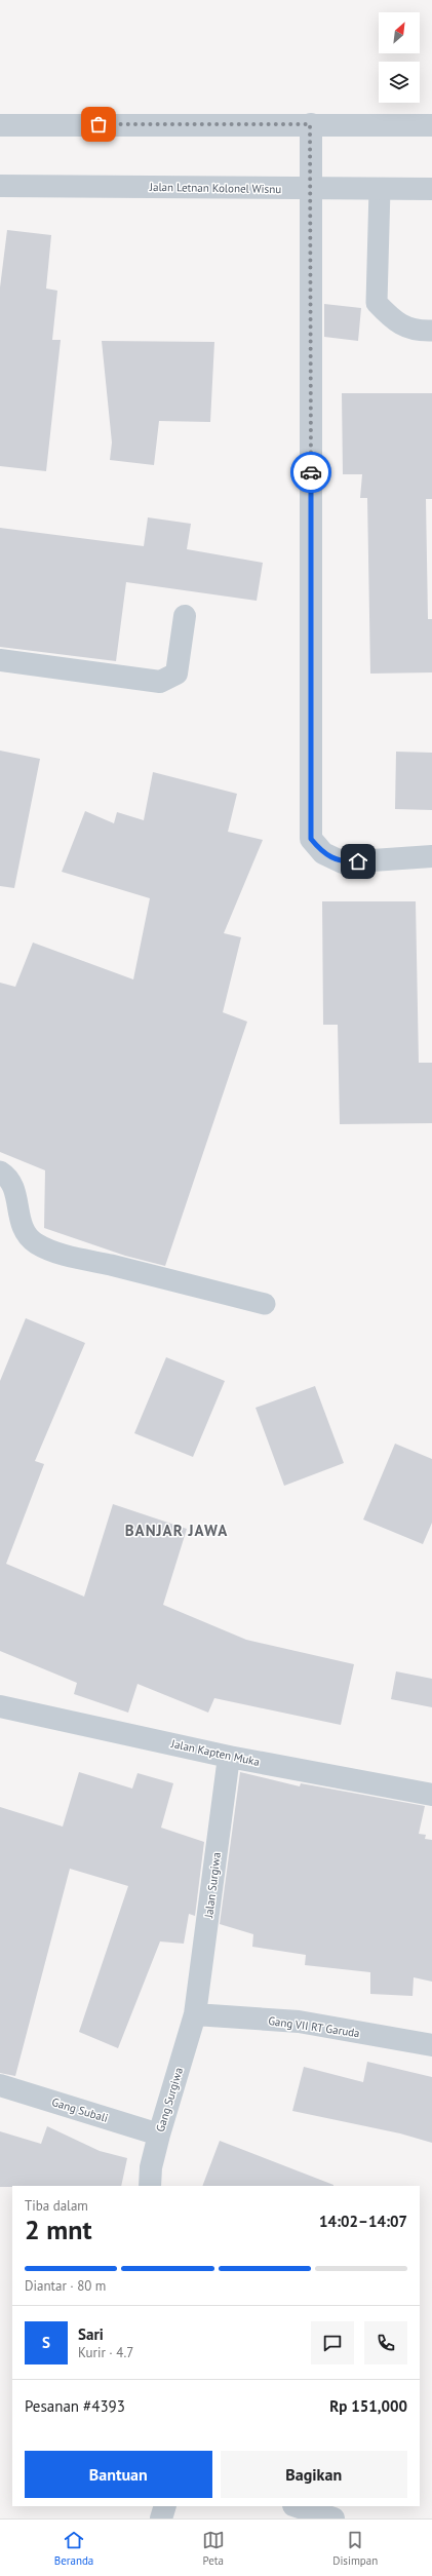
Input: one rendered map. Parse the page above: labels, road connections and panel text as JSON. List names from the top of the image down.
{
  "streets": {
    "street": [
      "Jalan Letnan Kolonel Wisnu",
      "Jalan Kapten Muka",
      "Jalan Surgiwa",
      "Gang VII RT Garuda",
      "Gang Surgiwa",
      "Gang Subali"
    ]
  },
  "crossings": [
    ["Jalan Kapten Muka", "Jalan Surgiwa"],
    ["Jalan Surgiwa", "Gang VII RT Garuda"],
    ["Jalan Surgiwa", "Gang Surgiwa"],
    ["Gang VII RT Garuda", "Gang Surgiwa"],
    ["Gang Surgiwa", "Gang Subali"]
  ],
  "districts": ["BANJAR JAWA"],
  "north": "top right",
  "page": {
    "heading": ["2 mnt", "Tiba dalam", "14:02–14:07"],
    "panel": [
      "Sari",
      "Kurir · 4.7",
      "Pesanan #4393",
      "Rp 151,000"
    ],
    "bar": "Diantar · 80 m",
    "round": "S",
    "buttons": ["Bantuan", "Bagikan"],
    "tabs": ["Beranda", "Peta", "Disimpan"]
  }
}
